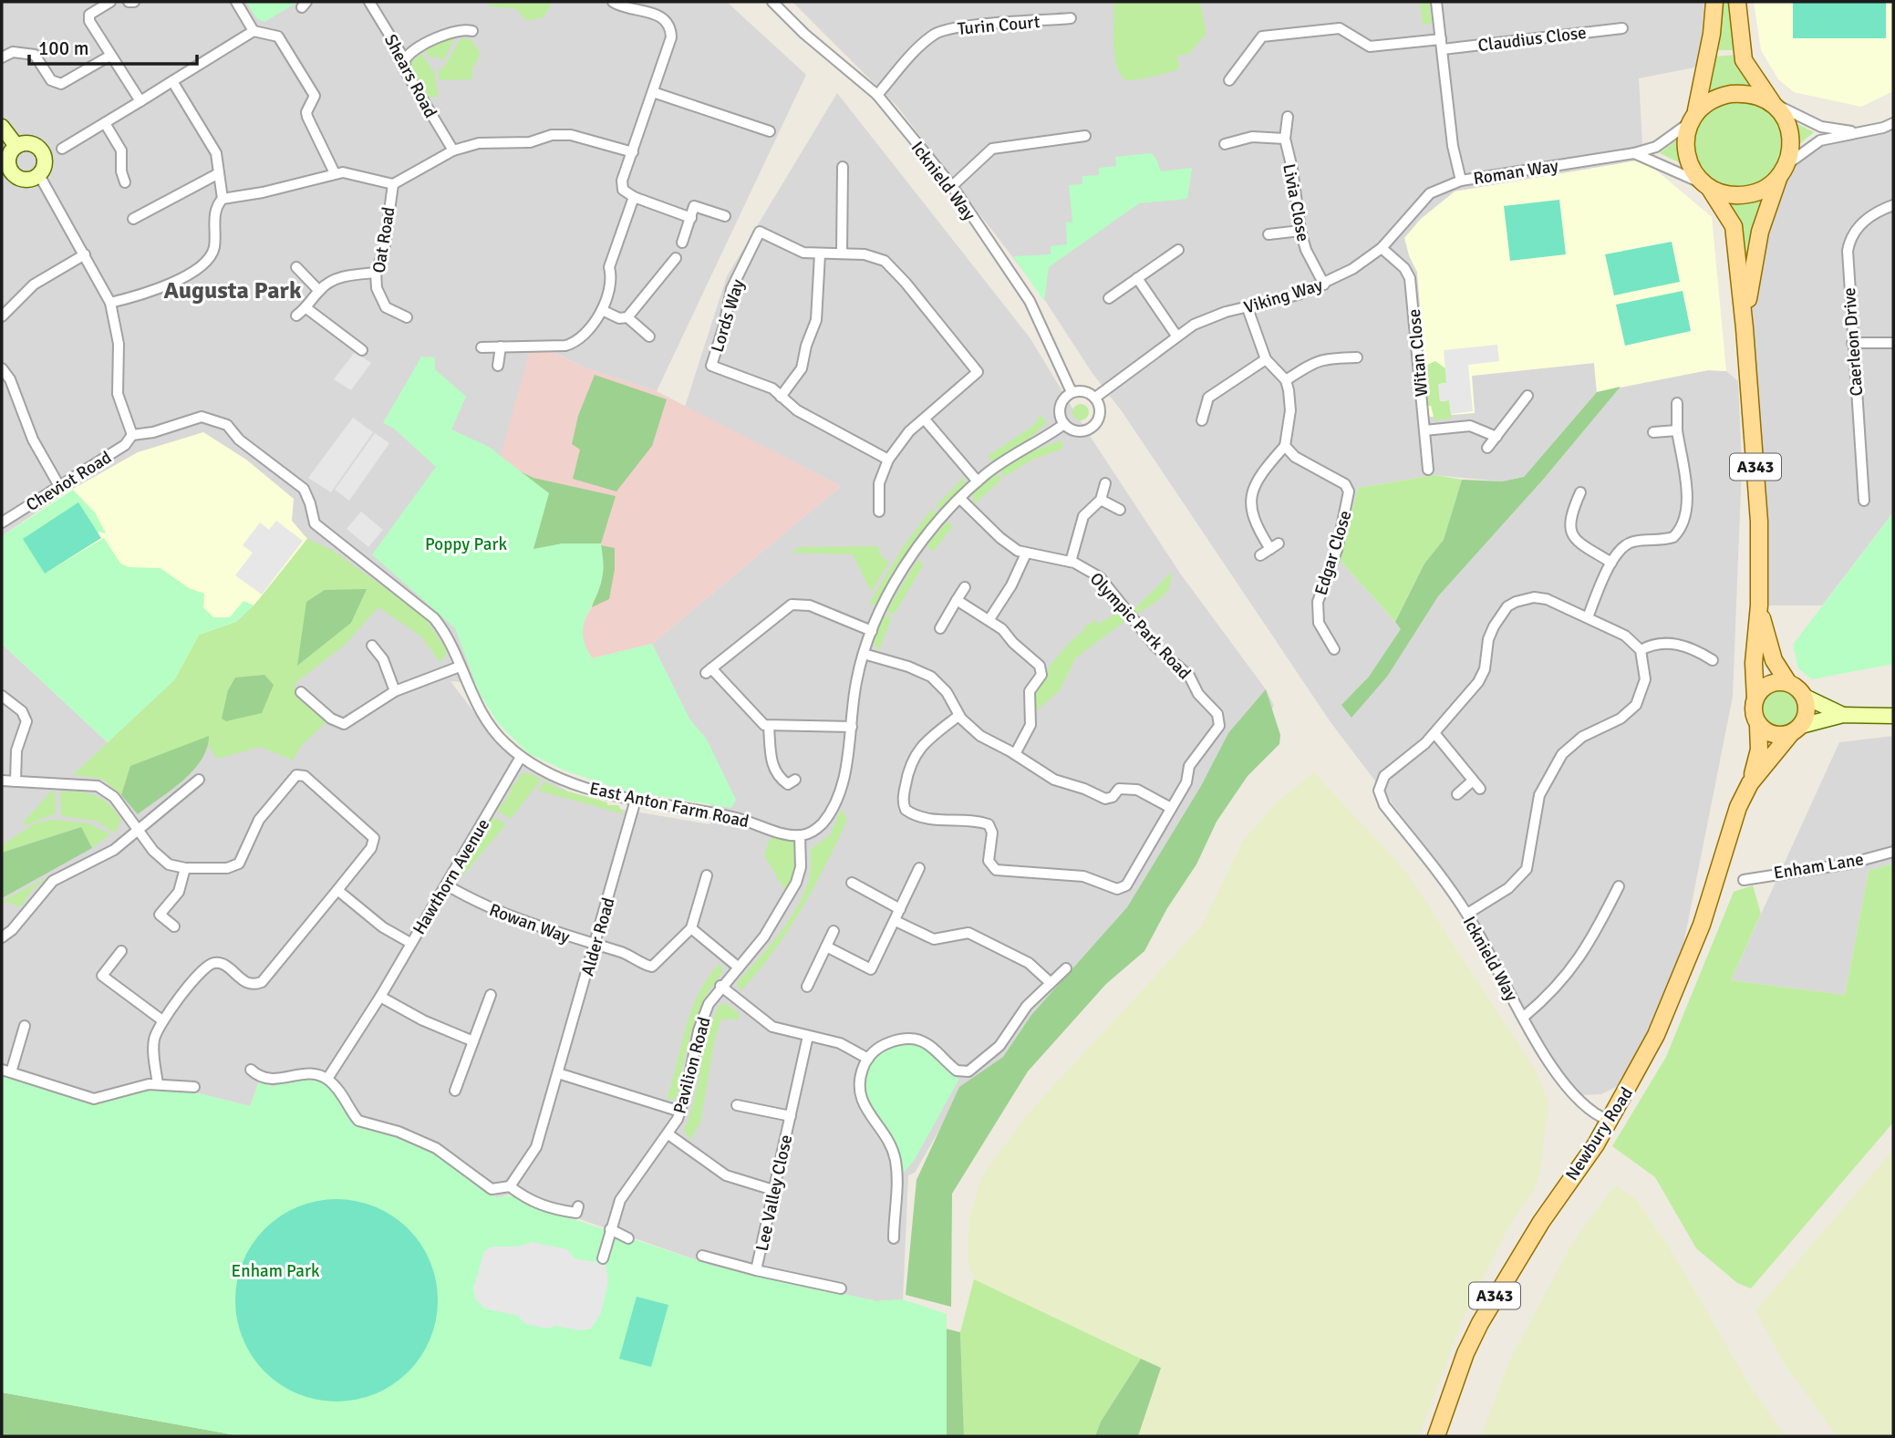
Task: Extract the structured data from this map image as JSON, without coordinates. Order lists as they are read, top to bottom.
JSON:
{
  "streets": {
    "main road": ["A343", "Newbury Road"],
    "street": [
      "Turin Court",
      "Claudius Close",
      "Shears Road",
      "Roman Way",
      "Icknield Way",
      "Livia Close",
      "Oat Road",
      "Viking Way",
      "Lords Way",
      "Caerleon Drive",
      "Witan Close",
      "Cheviot Road",
      "Edgar Close",
      "Olympic Park Road",
      "East Anton Farm Road",
      "Enham Lane",
      "Hawthorn Avenue",
      "Rowan Way",
      "Alder Road",
      "Pavilion Road",
      "Lee Valley Close"
    ]
  },
  "crossings": [
    ["Turin Court", "Icknield Way"],
    ["Claudius Close", "Roman Way"],
    ["Roman Way", "Viking Way"],
    ["Icknield Way", "Viking Way"],
    ["Icknield Way", "Newbury Road"],
    ["Livia Close", "Viking Way"],
    ["Viking Way", "Witan Close"],
    ["A343", "Newbury Road"],
    ["Cheviot Road", "East Anton Farm Road"],
    ["East Anton Farm Road", "Hawthorn Avenue"],
    ["East Anton Farm Road", "Alder Road"],
    ["East Anton Farm Road", "Pavilion Road"],
    ["Hawthorn Avenue", "Rowan Way"],
    ["Rowan Way", "Alder Road"]
  ],
  "districts": ["Augusta Park"],
  "parks": ["Poppy Park", "Enham Park"],
  "scale_bar": "100 m"
}
